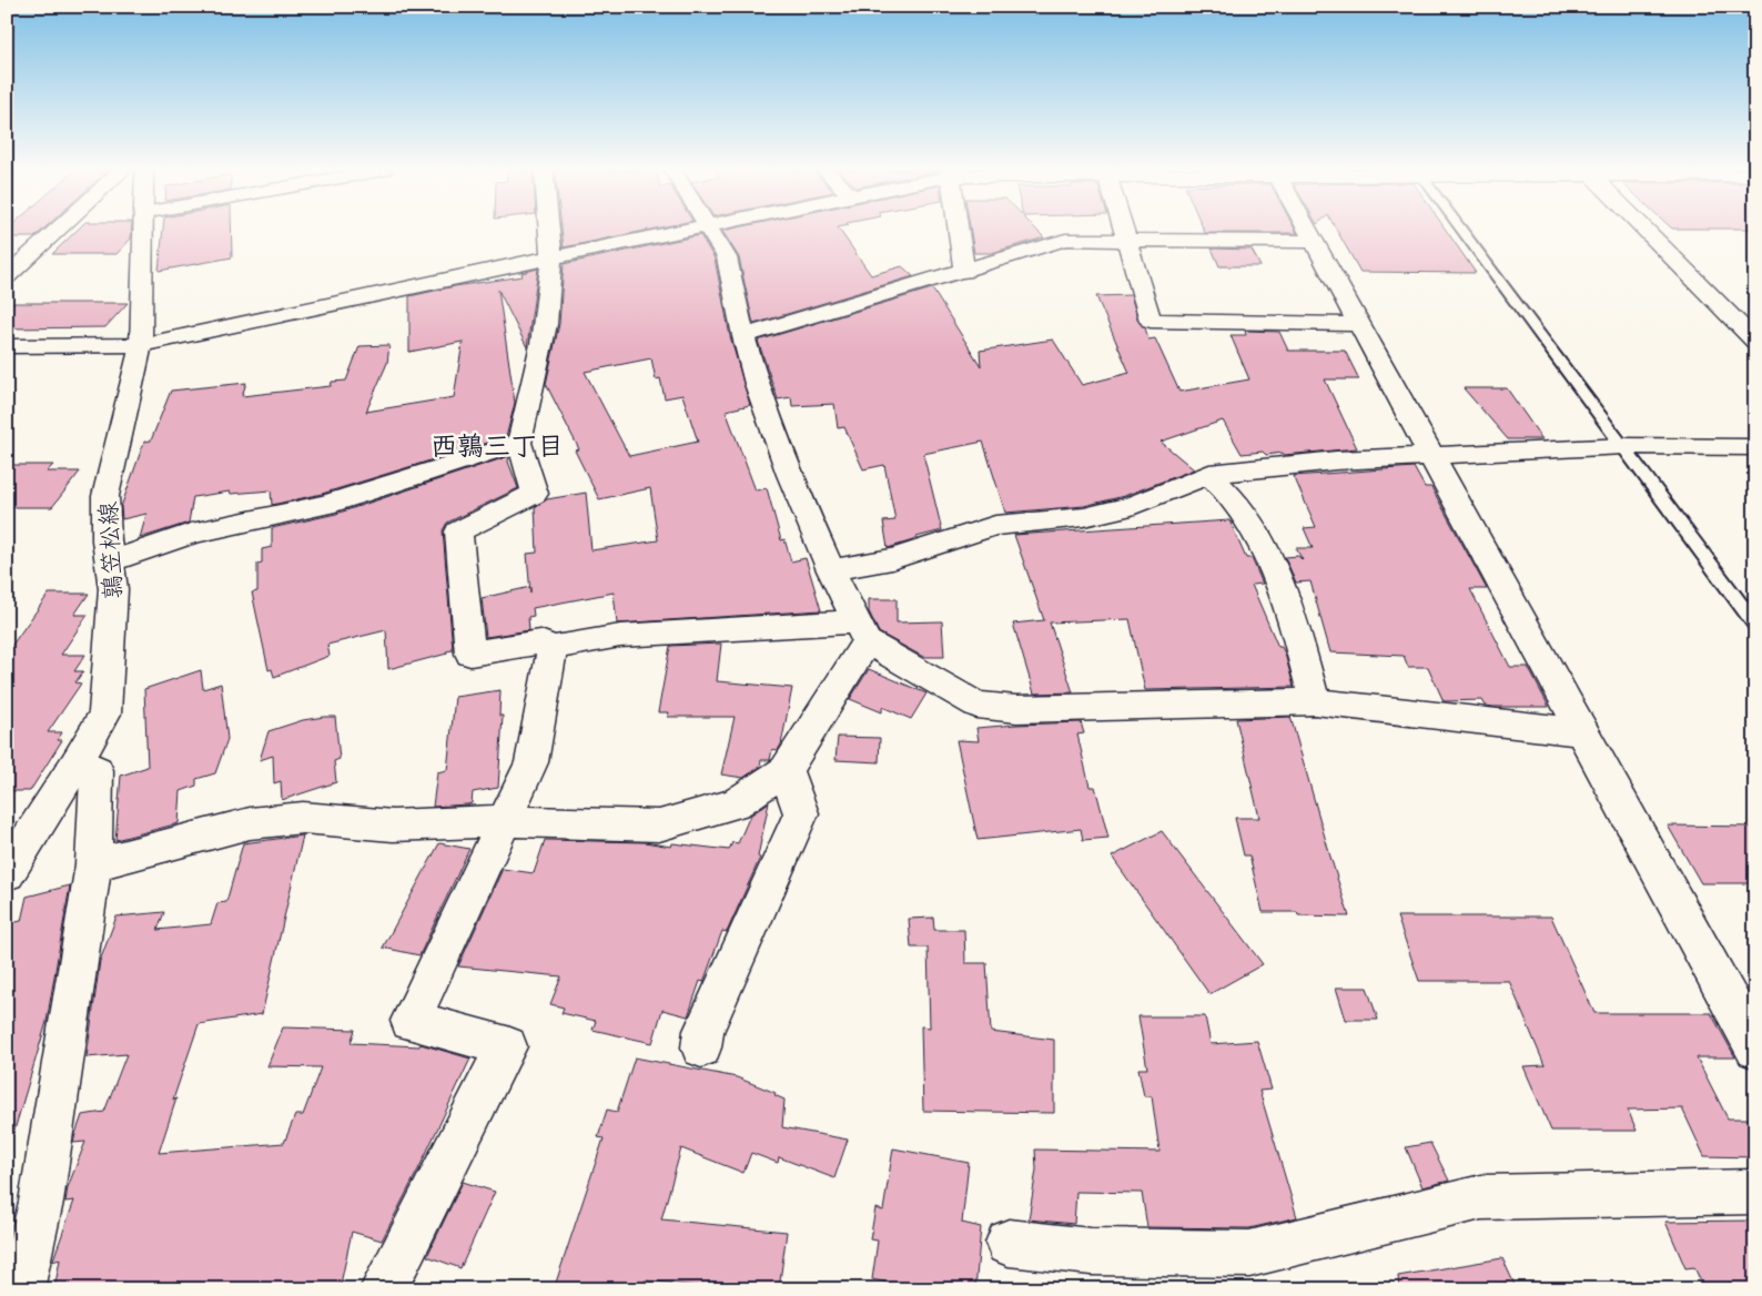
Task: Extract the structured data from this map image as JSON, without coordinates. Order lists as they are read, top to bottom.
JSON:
{
  "streets": {
    "street": ["鶉笠松線"]
  },
  "districts": ["西鶉三丁目"]
}
